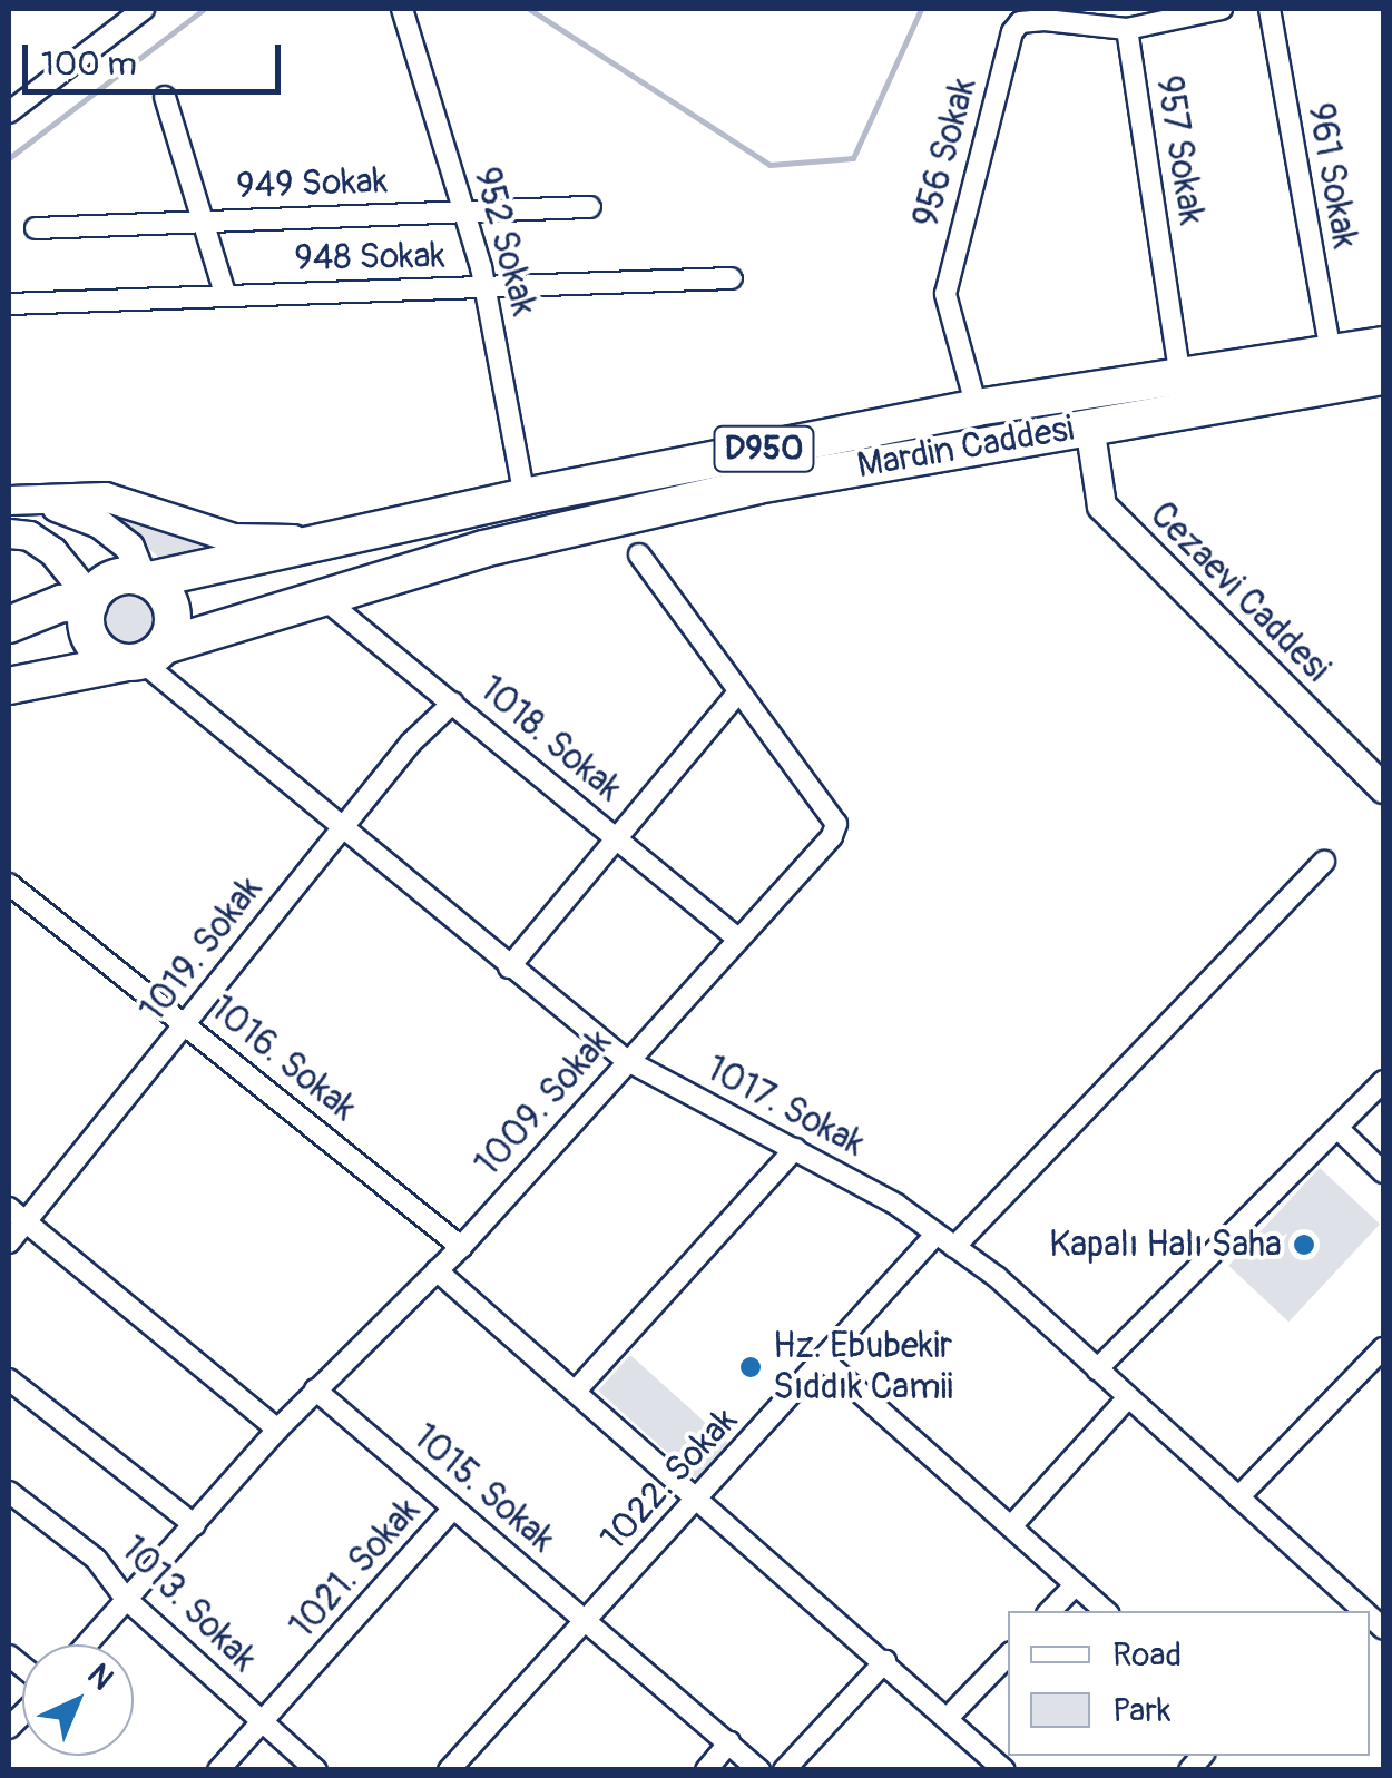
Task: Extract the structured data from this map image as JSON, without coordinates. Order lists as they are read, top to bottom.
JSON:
{
  "streets": {
    "highway": ["Mardin Caddesi", "D950"],
    "main road": ["Cezaevi Caddesi"],
    "street": [
      "957 Sokak",
      "956 Sokak",
      "961 Sokak",
      "949 Sokak",
      "952 Sokak",
      "948 Sokak",
      "1018. Sokak",
      "1019. Sokak",
      "1016. Sokak",
      "1009. Sokak",
      "1017. Sokak",
      "1022. Sokak",
      "1015. Sokak",
      "1021. Sokak",
      "1013. Sokak"
    ]
  },
  "crossings": [
    ["957 Sokak", "956 Sokak"],
    ["957 Sokak", "Mardin Caddesi"],
    ["956 Sokak", "Mardin Caddesi"],
    ["961 Sokak", "Mardin Caddesi"],
    ["949 Sokak", "952 Sokak"],
    ["952 Sokak", "948 Sokak"],
    ["952 Sokak", "Mardin Caddesi"],
    ["Mardin Caddesi", "Cezaevi Caddesi"],
    ["Mardin Caddesi", "1018. Sokak"],
    ["Mardin Caddesi", "1017. Sokak"],
    ["1018. Sokak", "1019. Sokak"],
    ["1018. Sokak", "1009. Sokak"],
    ["1019. Sokak", "1016. Sokak"],
    ["1019. Sokak", "1017. Sokak"],
    ["1016. Sokak", "1009. Sokak"],
    ["1009. Sokak", "1017. Sokak"],
    ["1009. Sokak", "1015. Sokak"],
    ["1009. Sokak", "1013. Sokak"],
    ["1017. Sokak", "1022. Sokak"],
    ["1022. Sokak", "1015. Sokak"],
    ["1015. Sokak", "1021. Sokak"],
    ["1021. Sokak", "1013. Sokak"]
  ],
  "places": ["Kapalı Halı Saha", "Hz. Ebubekir Sıddık Camii"],
  "legend": ["Road", "Park"],
  "scale_bar": "100 m",
  "north": "top right"
}
